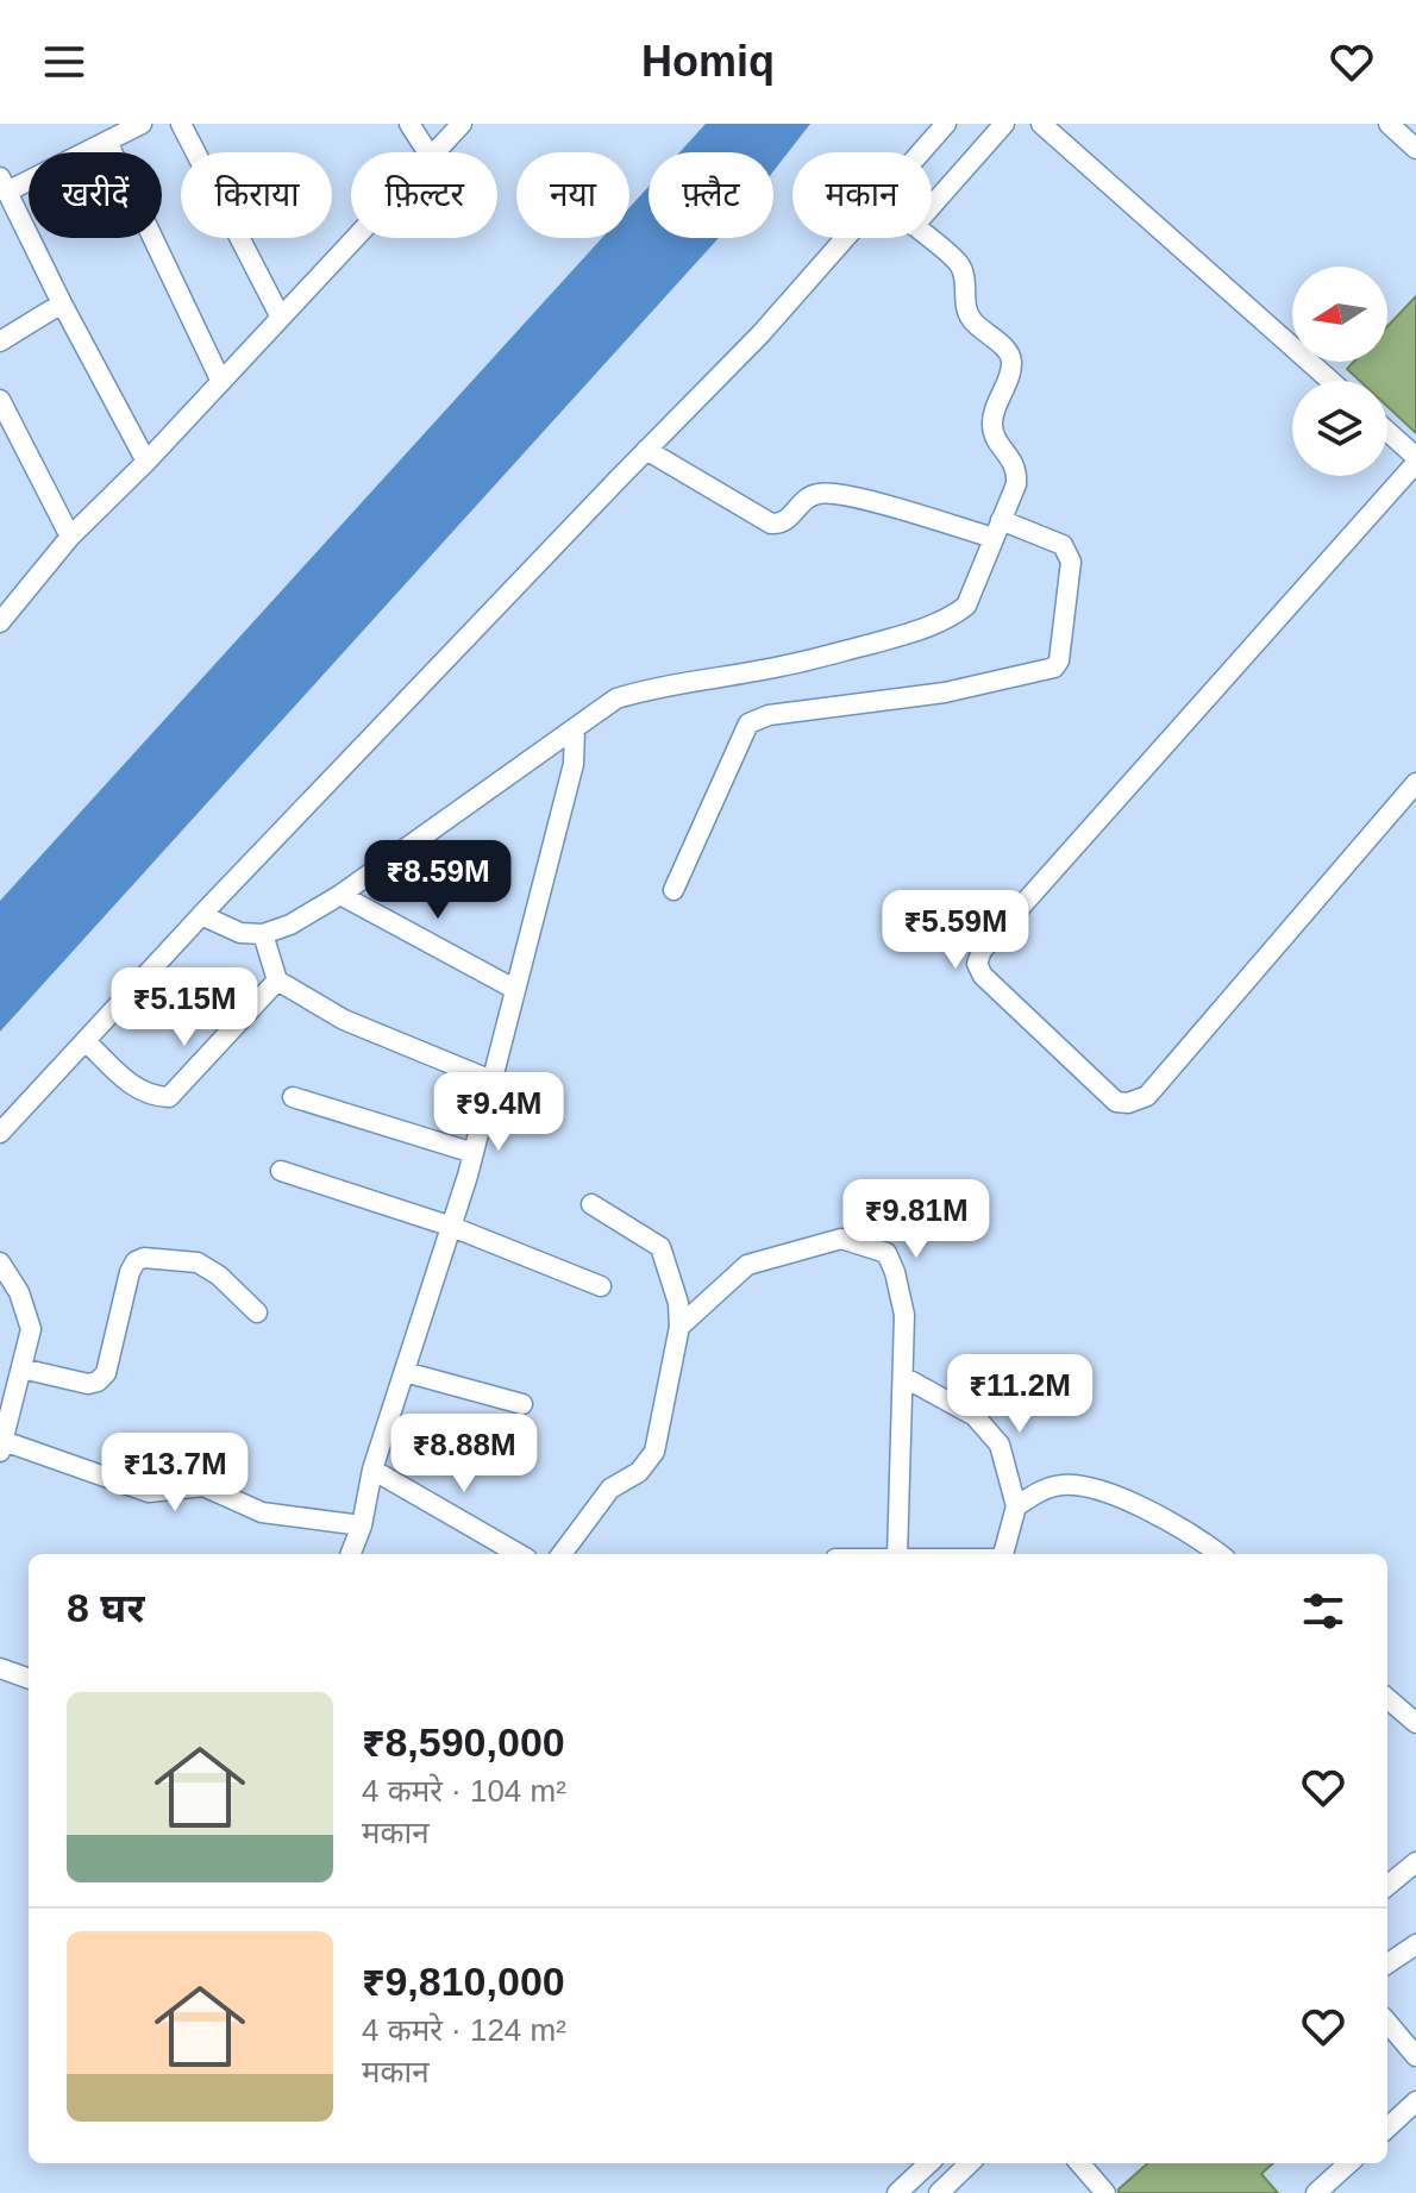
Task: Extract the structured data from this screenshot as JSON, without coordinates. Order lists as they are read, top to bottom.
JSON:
{
  "north": "left",
  "page": {
    "header": "Homiq",
    "chip": [
      "खरीदें",
      "किराया",
      "फ़िल्टर",
      "नया",
      "फ़्लैट",
      "मकान"
    ],
    "price": [
      "₹8.59M",
      "₹5.59M",
      "₹5.15M",
      "₹9.4M",
      "₹9.81M",
      "₹11.2M",
      "₹8.88M",
      "₹13.7M"
    ],
    "heading": "8 घर",
    "list": [
      {
        "name": "₹8,590,000",
        "note": "4 कमरे · 104 m² · मकान"
      },
      {
        "name": "₹9,810,000",
        "note": "4 कमरे · 124 m² · मकान"
      }
    ]
  }
}
